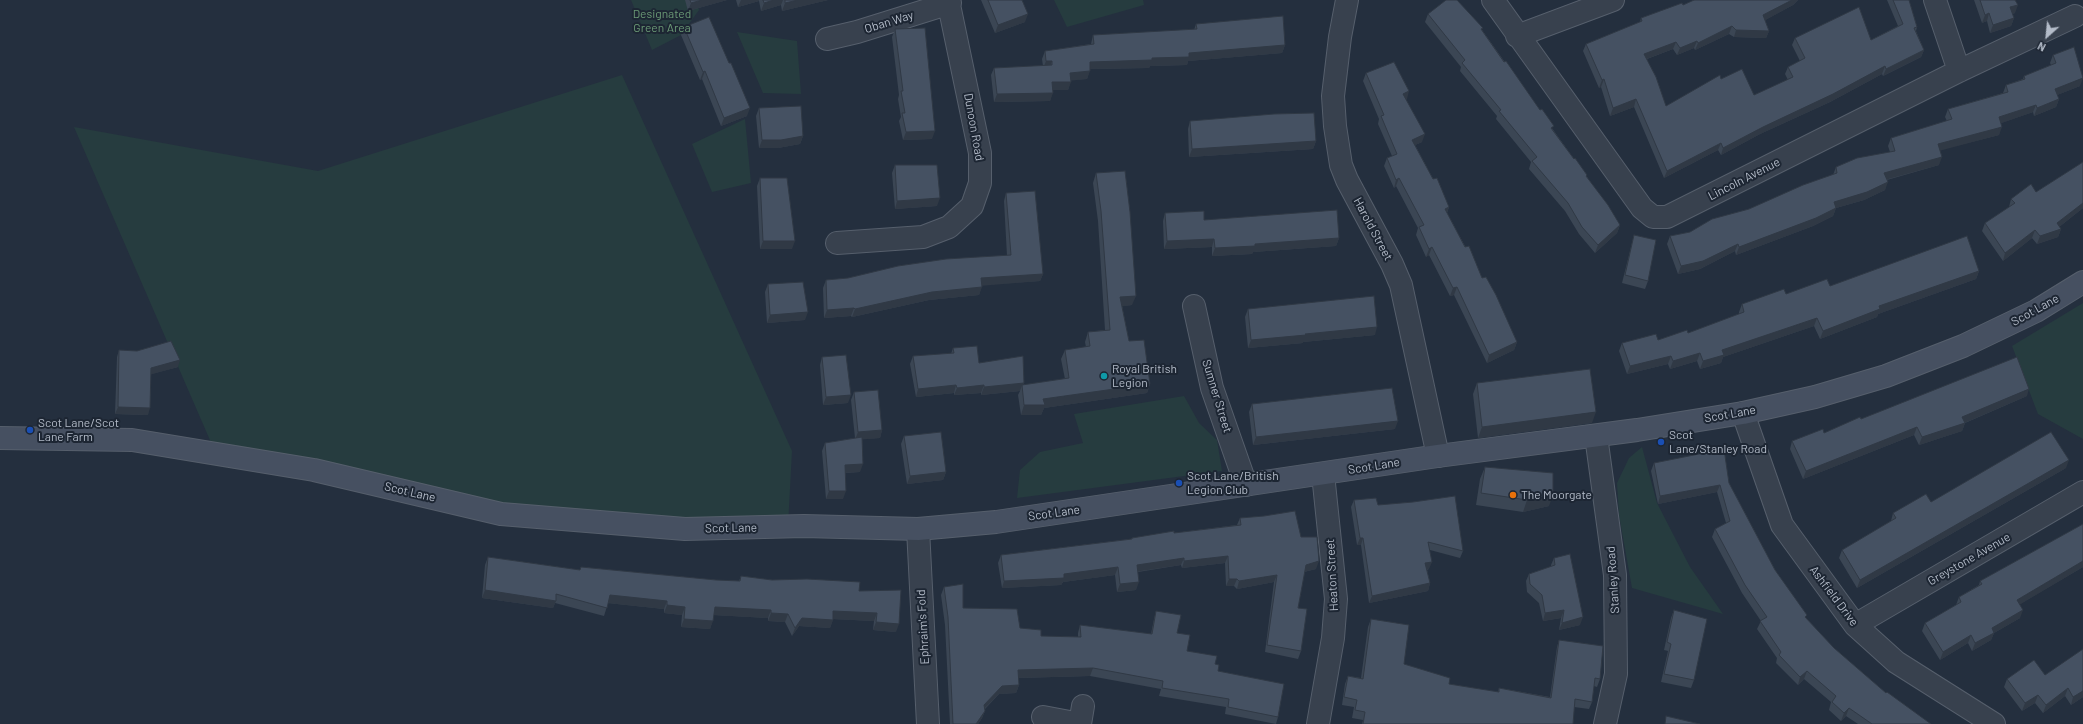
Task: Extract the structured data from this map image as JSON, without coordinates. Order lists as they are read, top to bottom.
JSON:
{
  "streets": {
    "main road": ["Scot Lane"],
    "street": [
      "Oban Way",
      "Dunoon Road",
      "Lincoln Avenue",
      "Harold Street",
      "Sumner Street",
      "Greystone Avenue",
      "Heaton Street",
      "Stanley Road",
      "Ashfield Drive",
      "Ephraim's Fold"
    ]
  },
  "crossings": [
    ["Oban Way", "Dunoon Road"],
    ["Harold Street", "Scot Lane"],
    ["Scot Lane", "Sumner Street"],
    ["Scot Lane", "Heaton Street"],
    ["Scot Lane", "Stanley Road"],
    ["Scot Lane", "Ashfield Drive"],
    ["Scot Lane", "Ephraim's Fold"],
    ["Greystone Avenue", "Ashfield Drive"]
  ],
  "parks": ["Designated Green Area"],
  "places": [
    "Royal British Legion",
    "Scot Lane/Scot Lane Farm",
    "Scot Lane/Stanley Road",
    "Scot Lane/British Legion Club",
    "The Moorgate"
  ],
  "north": "bottom left"
}
